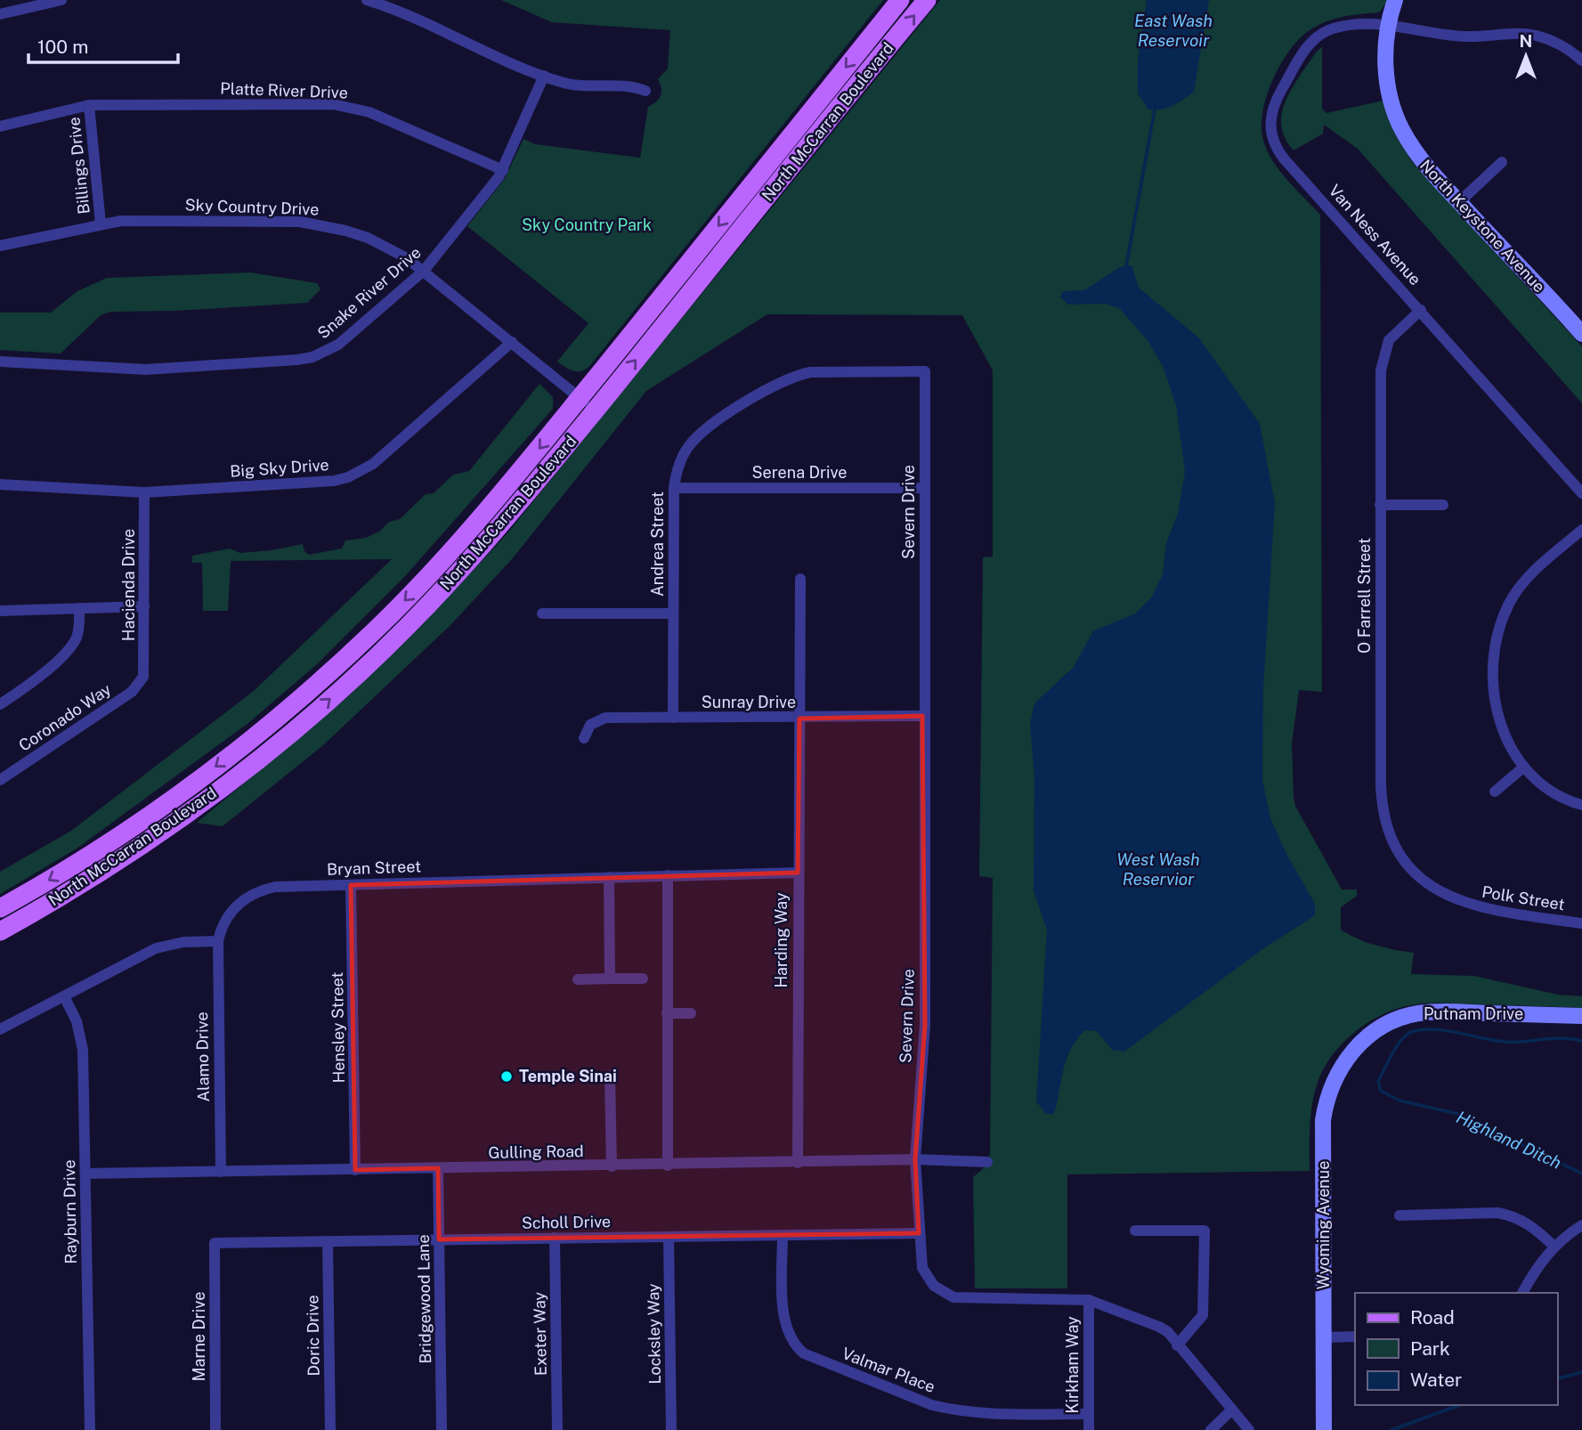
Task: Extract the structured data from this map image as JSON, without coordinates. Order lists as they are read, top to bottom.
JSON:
{
  "streets": {
    "main road": ["North McCarran Boulevard"],
    "street": [
      "Platte River Drive",
      "Billings Drive",
      "Sky Country Drive",
      "North Keystone Avenue",
      "Van Ness Avenue",
      "Snake River Drive",
      "Big Sky Drive",
      "Serena Drive",
      "Severn Drive",
      "Andrea Street",
      "Hacienda Drive",
      "O Farrell Street",
      "Sunray Drive",
      "Coronado Way",
      "Bryan Street",
      "Polk Street",
      "Harding Way",
      "Putnam Drive",
      "Hensley Street",
      "Alamo Drive",
      "Gulling Road",
      "Rayburn Drive",
      "Scholl Drive",
      "Wyoming Avenue",
      "Bridgewood Lane",
      "Exeter Way",
      "Locksley Way",
      "Doric Drive",
      "Marne Drive",
      "Kirkham Way",
      "Valmar Place"
    ]
  },
  "crossings": [
    ["Platte River Drive", "Billings Drive"],
    ["Platte River Drive", "Snake River Drive"],
    ["North McCarran Boulevard", "Sky Country Drive"],
    ["Billings Drive", "Sky Country Drive"],
    ["Sky Country Drive", "Snake River Drive"],
    ["Sky Country Drive", "Big Sky Drive"],
    ["North Keystone Avenue", "Van Ness Avenue"],
    ["Van Ness Avenue", "O Farrell Street"],
    ["Big Sky Drive", "Hacienda Drive"],
    ["Serena Drive", "Severn Drive"],
    ["Serena Drive", "Andrea Street"],
    ["Severn Drive", "Andrea Street"],
    ["Severn Drive", "Sunray Drive"],
    ["Severn Drive", "Gulling Road"],
    ["Severn Drive", "Scholl Drive"],
    ["Severn Drive", "Kirkham Way"],
    ["Andrea Street", "Sunray Drive"],
    ["Hacienda Drive", "Coronado Way"],
    ["O Farrell Street", "Polk Street"],
    ["Sunray Drive", "Harding Way"],
    ["Bryan Street", "Harding Way"],
    ["Bryan Street", "Hensley Street"],
    ["Bryan Street", "Alamo Drive"],
    ["Harding Way", "Gulling Road"],
    ["Putnam Drive", "Wyoming Avenue"],
    ["Hensley Street", "Gulling Road"],
    ["Alamo Drive", "Gulling Road"],
    ["Gulling Road", "Rayburn Drive"],
    ["Gulling Road", "Bridgewood Lane"],
    ["Scholl Drive", "Bridgewood Lane"],
    ["Scholl Drive", "Exeter Way"],
    ["Scholl Drive", "Locksley Way"],
    ["Scholl Drive", "Doric Drive"],
    ["Scholl Drive", "Marne Drive"],
    ["Scholl Drive", "Valmar Place"],
    ["Kirkham Way", "Valmar Place"]
  ],
  "water": ["East Wash Reservoir", "West Wash Reservior", "Highland Ditch"],
  "parks": ["Sky Country Park"],
  "places": ["Temple Sinai"],
  "legend": ["Road", "Park", "Water"],
  "scale_bar": "100 m",
  "north": "top"
}
